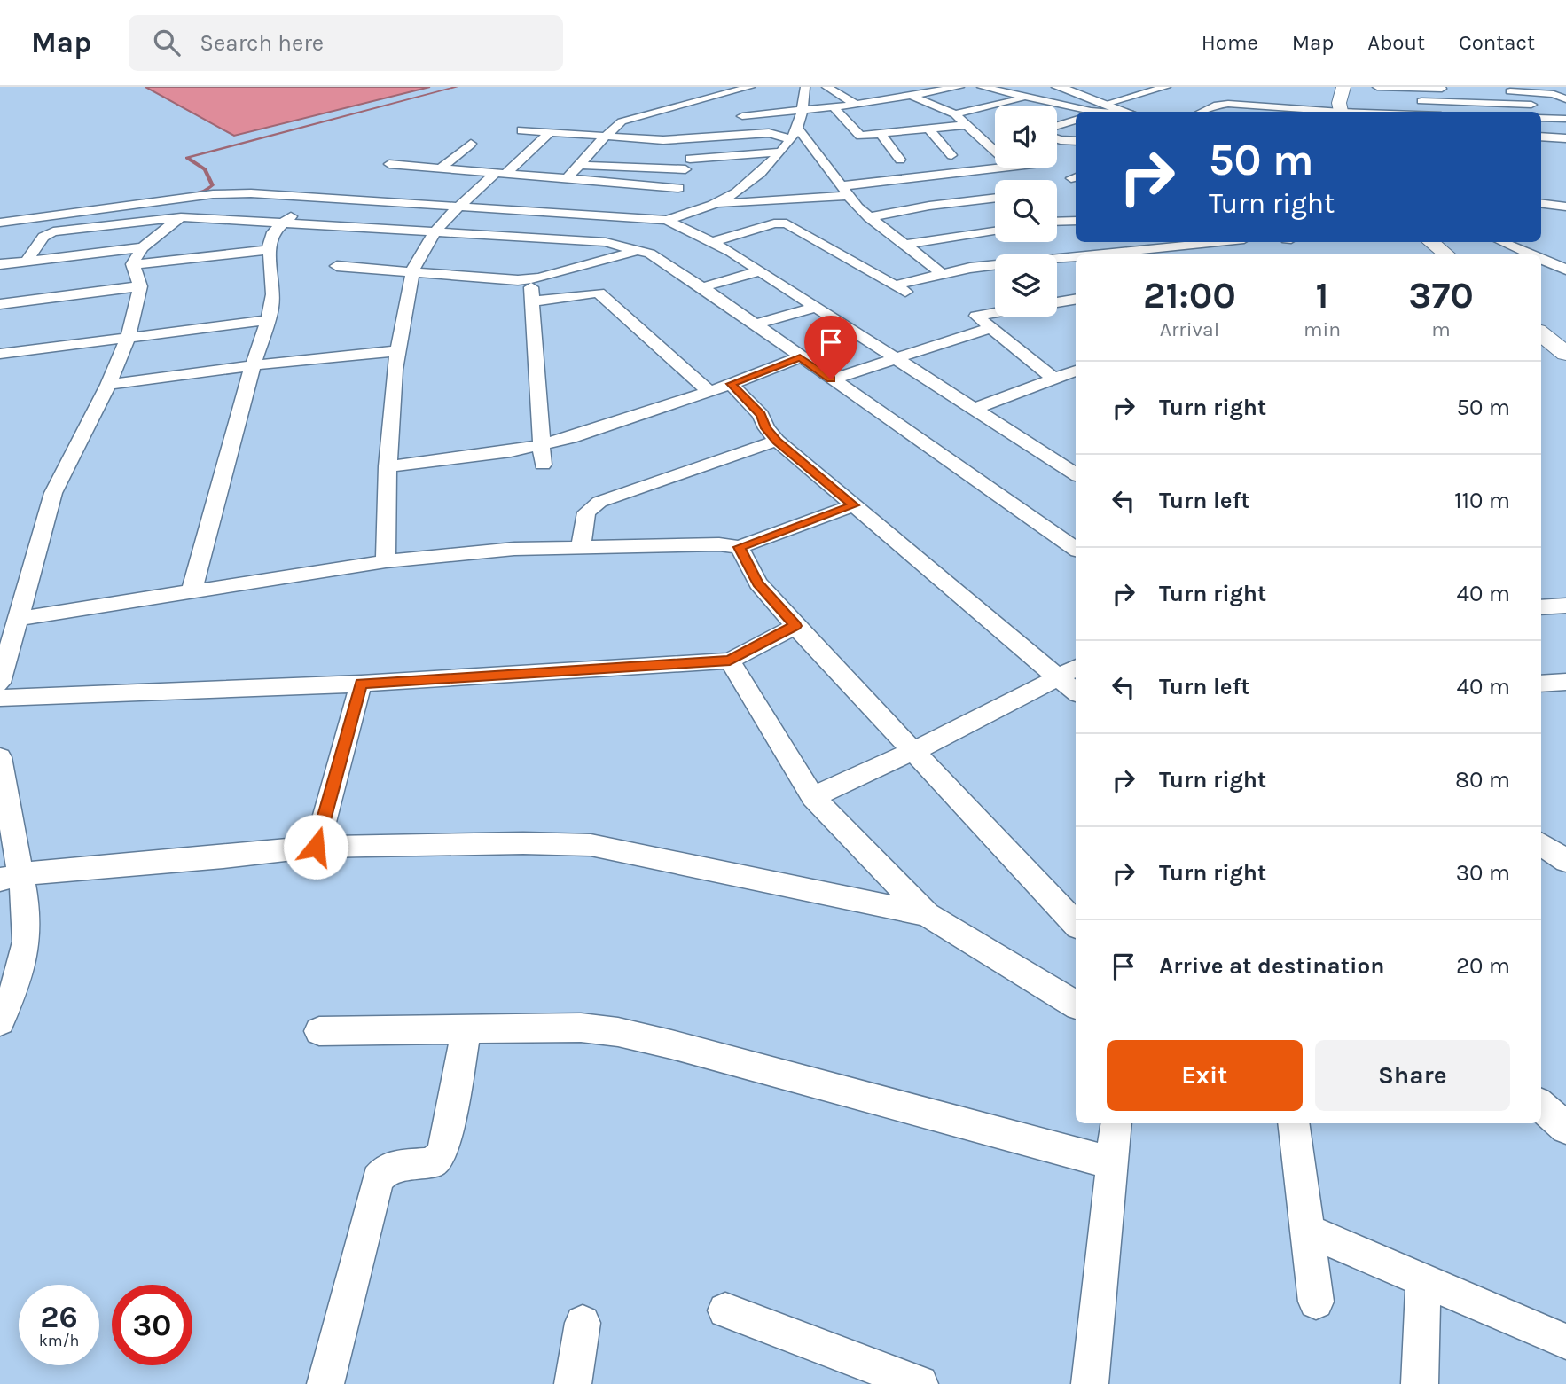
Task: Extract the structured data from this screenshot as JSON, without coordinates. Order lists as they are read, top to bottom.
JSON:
{
  "page": {
    "header": "Map",
    "search": "Search here",
    "nav": [
      "Home",
      "Map",
      "About",
      "Contact"
    ],
    "turn": ["50 m", "Turn right"],
    "eta": [
      "21:00",
      "Arrival",
      "1",
      "min",
      "370",
      "m"
    ],
    "list": [
      {
        "name": "Turn right",
        "value": "50 m"
      },
      {
        "name": "Turn left",
        "value": "110 m"
      },
      {
        "name": "Turn right",
        "value": "40 m"
      },
      {
        "name": "Turn left",
        "value": "40 m"
      },
      {
        "name": "Turn right",
        "value": "80 m"
      },
      {
        "name": "Turn right",
        "value": "30 m"
      },
      {
        "name": "Arrive at destination",
        "value": "20 m"
      }
    ],
    "buttons": ["Exit", "Share"],
    "speed": "26 km/h",
    "limit": "30"
  }
}
